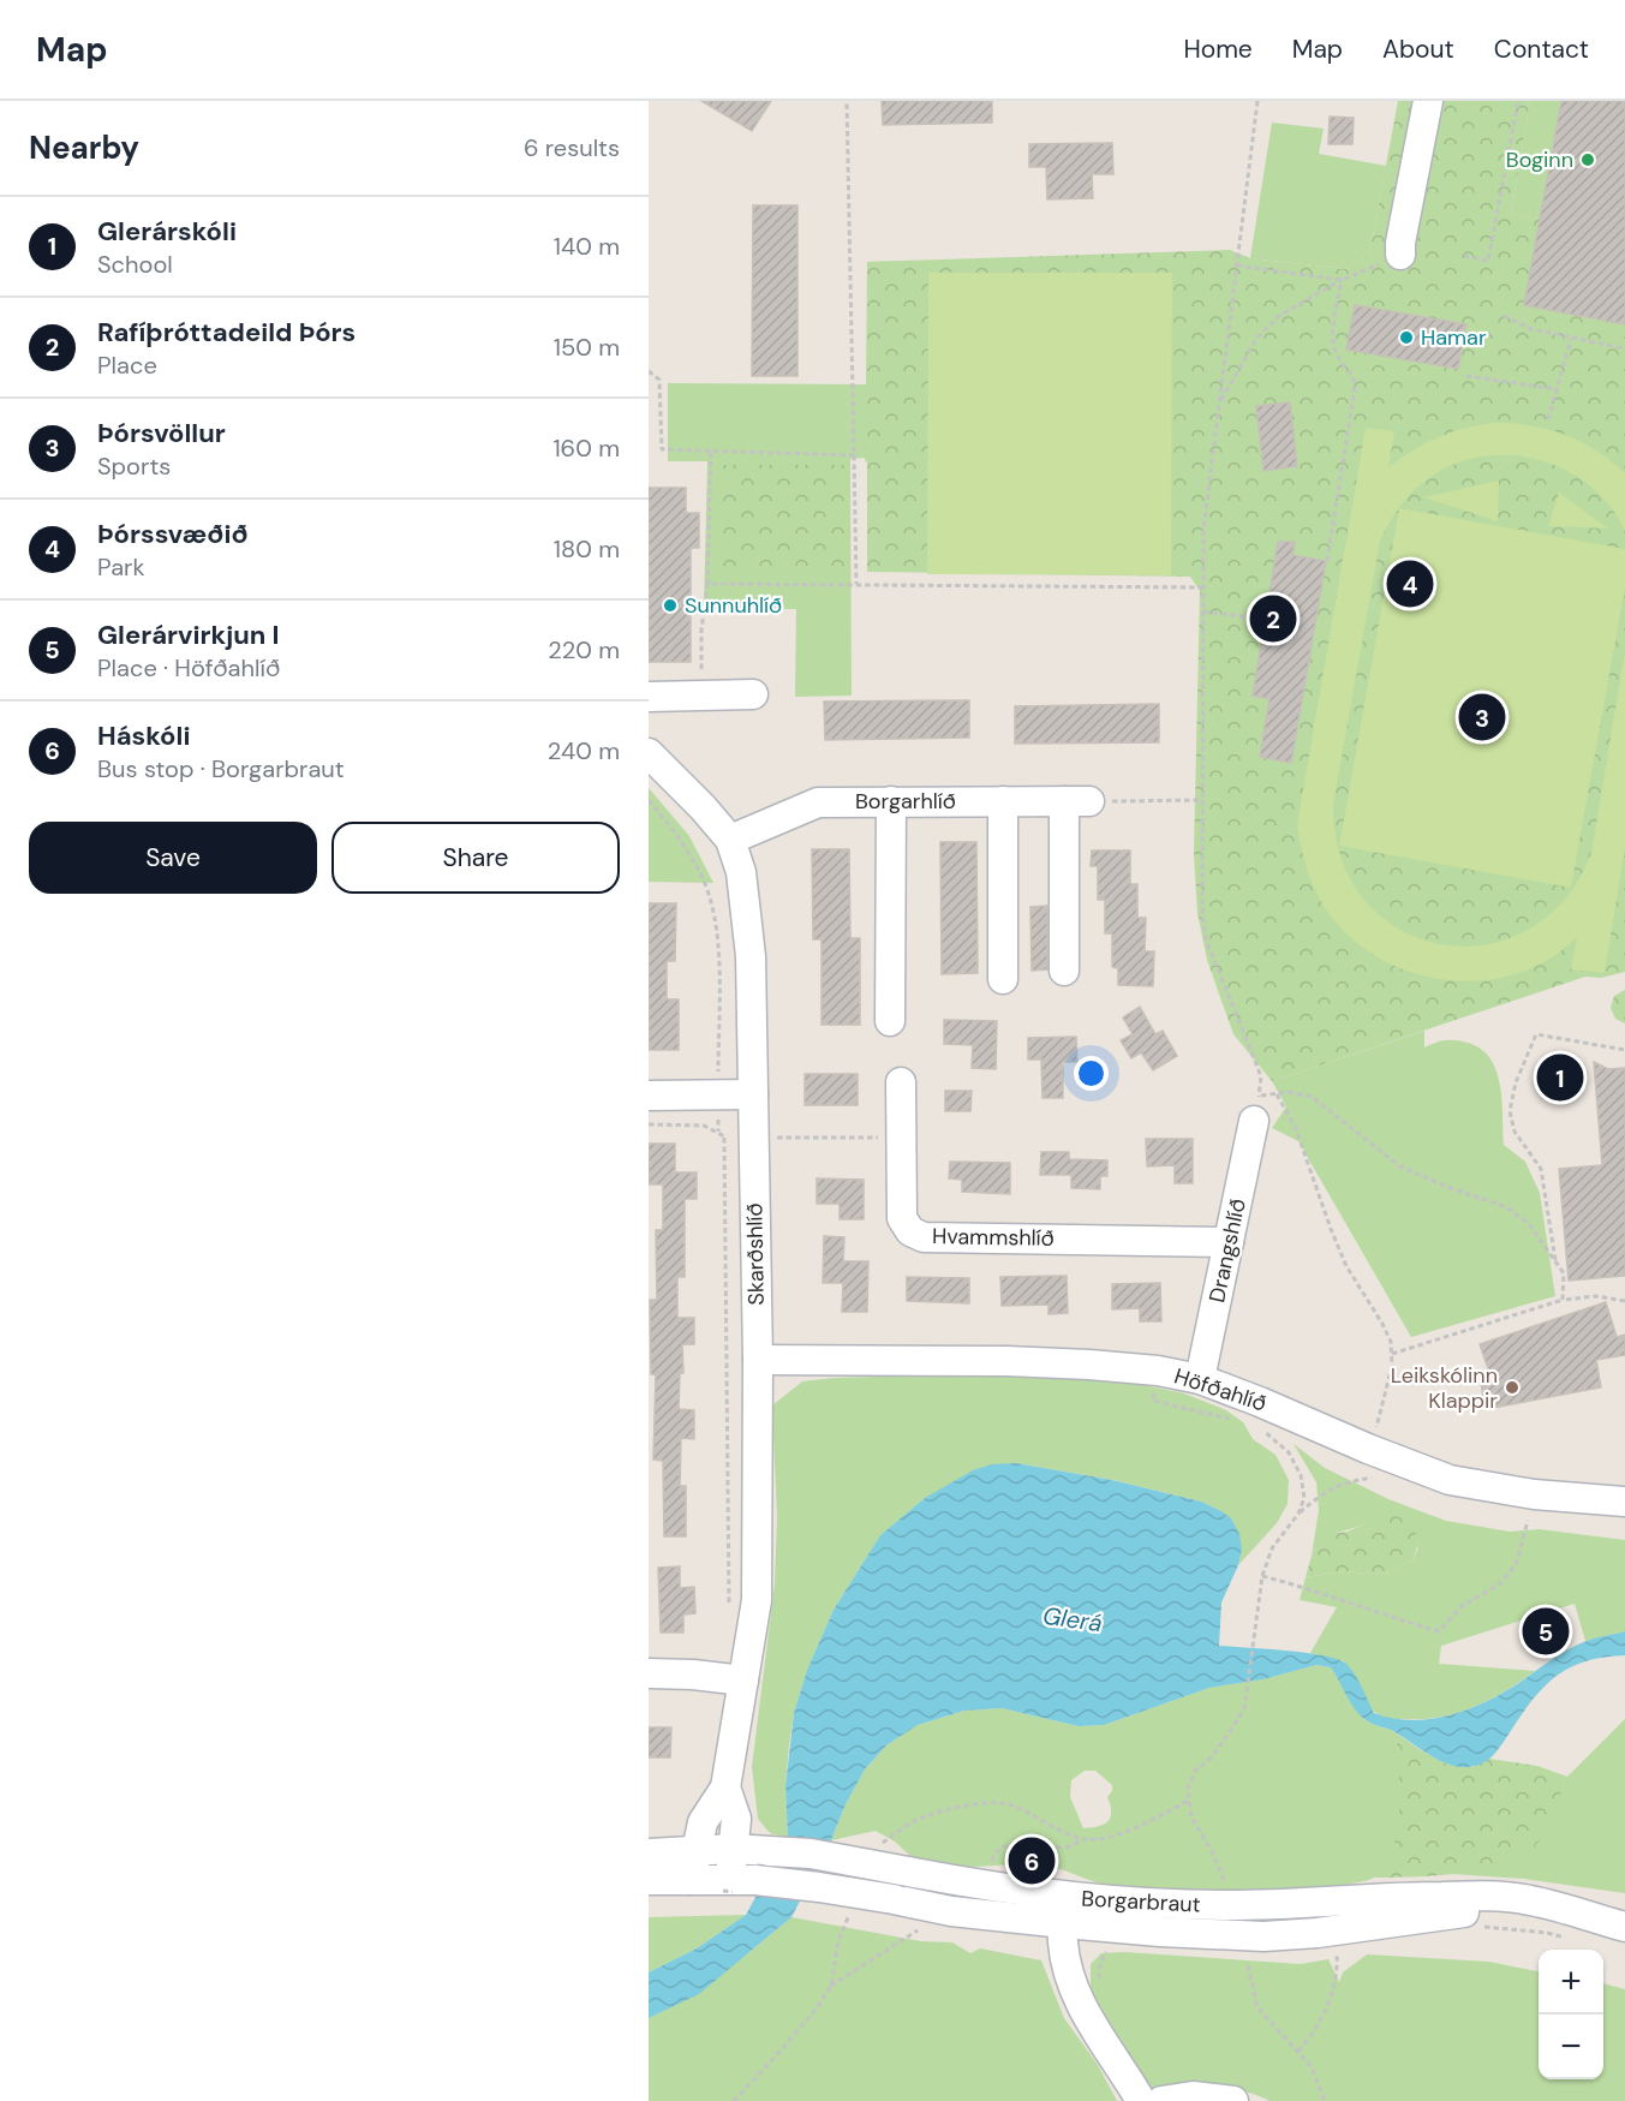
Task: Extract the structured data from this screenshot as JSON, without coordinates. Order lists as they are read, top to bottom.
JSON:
{
  "streets": {
    "street": [
      "Borgarhlíð",
      "Hvammshlíð",
      "Drangshlíð",
      "Skarðshlíð",
      "Höfðahlíð",
      "Borgarbraut"
    ]
  },
  "crossings": [
    ["Borgarhlíð", "Skarðshlíð"],
    ["Hvammshlíð", "Drangshlíð"],
    ["Drangshlíð", "Höfðahlíð"],
    ["Skarðshlíð", "Höfðahlíð"],
    ["Skarðshlíð", "Borgarbraut"]
  ],
  "water": ["Glerá"],
  "places": [
    "Boginn",
    "Hamar",
    "Sunnuhlíð",
    "Leikskólinn Klappir"
  ],
  "page": {
    "header": "Map",
    "nav": [
      "Home",
      "Map",
      "About",
      "Contact"
    ],
    "heading": ["Nearby", "6 results"],
    "list": [
      {
        "mark": "1",
        "name": "Glerárskóli",
        "note": "School",
        "value": "140 m"
      },
      {
        "mark": "2",
        "name": "Rafíþróttadeild Þórs",
        "note": "Place",
        "value": "150 m"
      },
      {
        "mark": "3",
        "name": "Þórsvöllur",
        "note": "Sports",
        "value": "160 m"
      },
      {
        "mark": "4",
        "name": "Þórssvæðið",
        "note": "Park",
        "value": "180 m"
      },
      {
        "mark": "5",
        "name": "Glerárvirkjun I",
        "note": "Place · Höfðahlíð",
        "value": "220 m"
      },
      {
        "mark": "6",
        "name": "Háskóli",
        "note": "Bus stop · Borgarbraut",
        "value": "240 m"
      }
    ],
    "pins": [
      "4",
      "2",
      "3",
      "1",
      "5",
      "6"
    ],
    "buttons": ["Save", "Share"],
    "map_buttons": ["+", "−"]
  }
}
